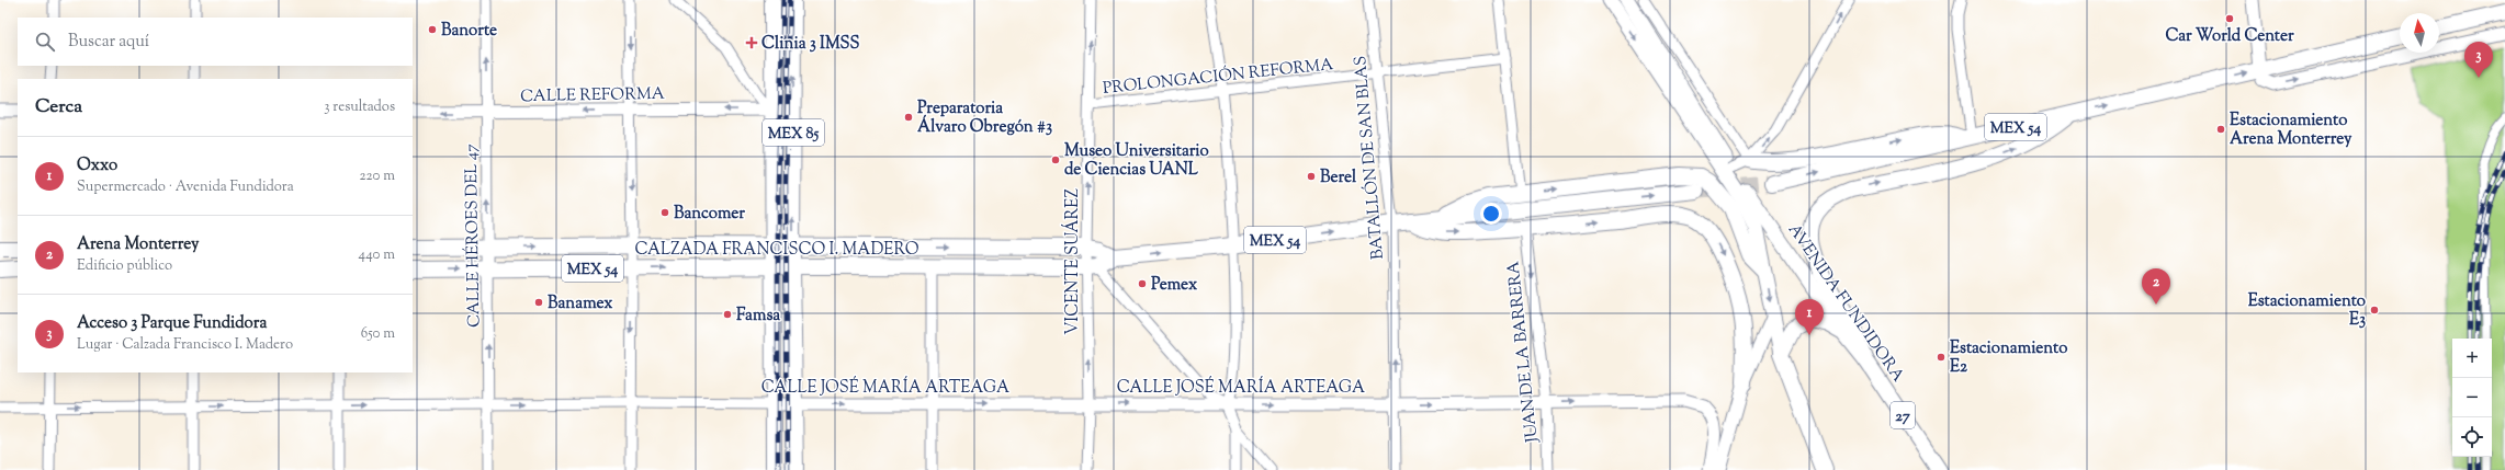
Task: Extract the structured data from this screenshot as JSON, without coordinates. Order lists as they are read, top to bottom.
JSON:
{
  "streets": {
    "main road": [
      "MEX 54",
      "MEX 85",
      "CALZADA FRANCISCO I. MADERO",
      "AVENIDA FUNDIDORA",
      "27"
    ],
    "street": [
      "PROLONGACIÓN REFORMA",
      "CALLE REFORMA",
      "BATALLÓN DE SAN BLAS",
      "CALLE HÉROES DEL 47",
      "VICENTE SUÁREZ",
      "JUAN DE LA BARRERA",
      "CALLE JOSÉ MARÍA ARTEAGA"
    ]
  },
  "crossings": [
    ["PROLONGACIÓN REFORMA", "BATALLÓN DE SAN BLAS"],
    ["PROLONGACIÓN REFORMA", "VICENTE SUÁREZ"],
    ["CALLE REFORMA", "MEX 85"],
    ["CALLE REFORMA", "CALLE HÉROES DEL 47"],
    ["MEX 85", "CALZADA FRANCISCO I. MADERO"],
    ["MEX 85", "CALLE JOSÉ MARÍA ARTEAGA"],
    ["BATALLÓN DE SAN BLAS", "CALZADA FRANCISCO I. MADERO"],
    ["BATALLÓN DE SAN BLAS", "CALLE JOSÉ MARÍA ARTEAGA"],
    ["CALLE HÉROES DEL 47", "CALZADA FRANCISCO I. MADERO"],
    ["CALLE HÉROES DEL 47", "CALLE JOSÉ MARÍA ARTEAGA"],
    ["CALZADA FRANCISCO I. MADERO", "VICENTE SUÁREZ"],
    ["VICENTE SUÁREZ", "CALLE JOSÉ MARÍA ARTEAGA"],
    ["AVENIDA FUNDIDORA", "27"],
    ["JUAN DE LA BARRERA", "CALLE JOSÉ MARÍA ARTEAGA"]
  ],
  "one_way": [
    "CALLE REFORMA",
    "BATALLÓN DE SAN BLAS",
    "CALLE HÉROES DEL 47",
    "VICENTE SUÁREZ",
    "JUAN DE LA BARRERA",
    "CALLE JOSÉ MARÍA ARTEAGA"
  ],
  "places": {
    "other": [
      "Car World Center",
      "Banorte",
      "Preparatoria Álvaro Obregón #3",
      "Estacionamiento Arena Monterrey",
      "Museo Universitario de Ciencias UANL",
      "Berel",
      "Bancomer",
      "Pemex",
      "Banamex",
      "Estacionamiento E3",
      "Famsa",
      "Estacionamiento E2"
    ],
    "health": ["Clinia 3 IMSS"]
  },
  "north": "top",
  "page": {
    "search": "Buscar aquí",
    "pins": ["3", "2", "1"],
    "heading": ["Cerca", "3 resultados"],
    "list": [
      {
        "mark": "1",
        "name": "Oxxo",
        "note": "Supermercado · Avenida Fundidora",
        "value": "220 m"
      },
      {
        "mark": "2",
        "name": "Arena Monterrey",
        "note": "Edificio público",
        "value": "440 m"
      },
      {
        "mark": "3",
        "name": "Acceso 3 Parque Fundidora",
        "note": "Lugar · Calzada Francisco I. Madero",
        "value": "650 m"
      }
    ],
    "map_buttons": ["+", "−"]
  }
}
